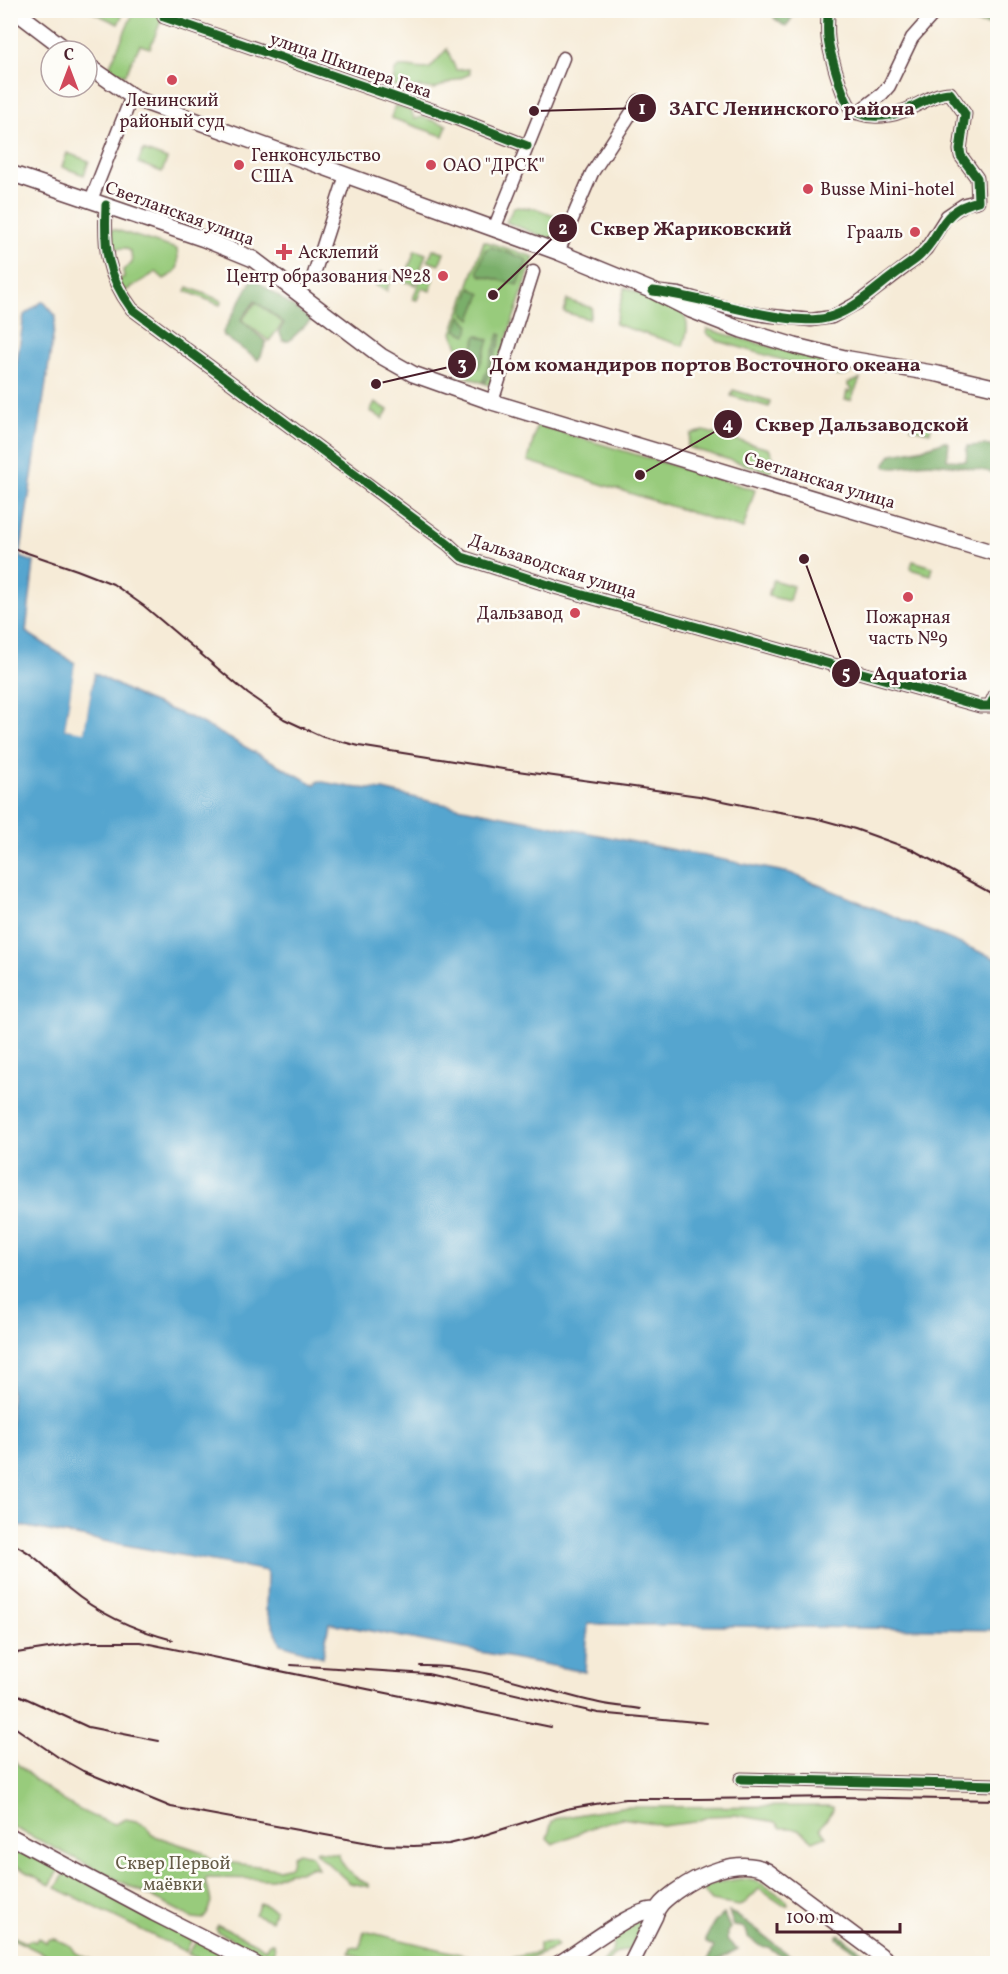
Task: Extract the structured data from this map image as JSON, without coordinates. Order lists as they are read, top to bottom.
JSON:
{
  "streets": {
    "main road": ["Светланская улица"],
    "street": ["улица Шкипера Гека", "Дальзаводская улица"]
  },
  "crossings": [
    ["Светланская улица", "Дальзаводская улица"]
  ],
  "parks": ["Сквер Первой маёвки"],
  "places": {
    "other": [
      "Ленинский районый суд",
      "ЗАГС Ленинского района",
      "Генконсульство США",
      "ОАО \"ДРСК\"",
      "Busse Mini-hotel",
      "Грааль",
      "Центр образования №28",
      "Сквер Жариковский",
      "Дом командиров портов Восточного океана",
      "Сквер Дальзаводской",
      "Aquatoria",
      "Пожарная часть №9",
      "Дальзавод"
    ],
    "health": ["Асклепий"]
  },
  "scale_bar": "100 m",
  "north": "top"
}
